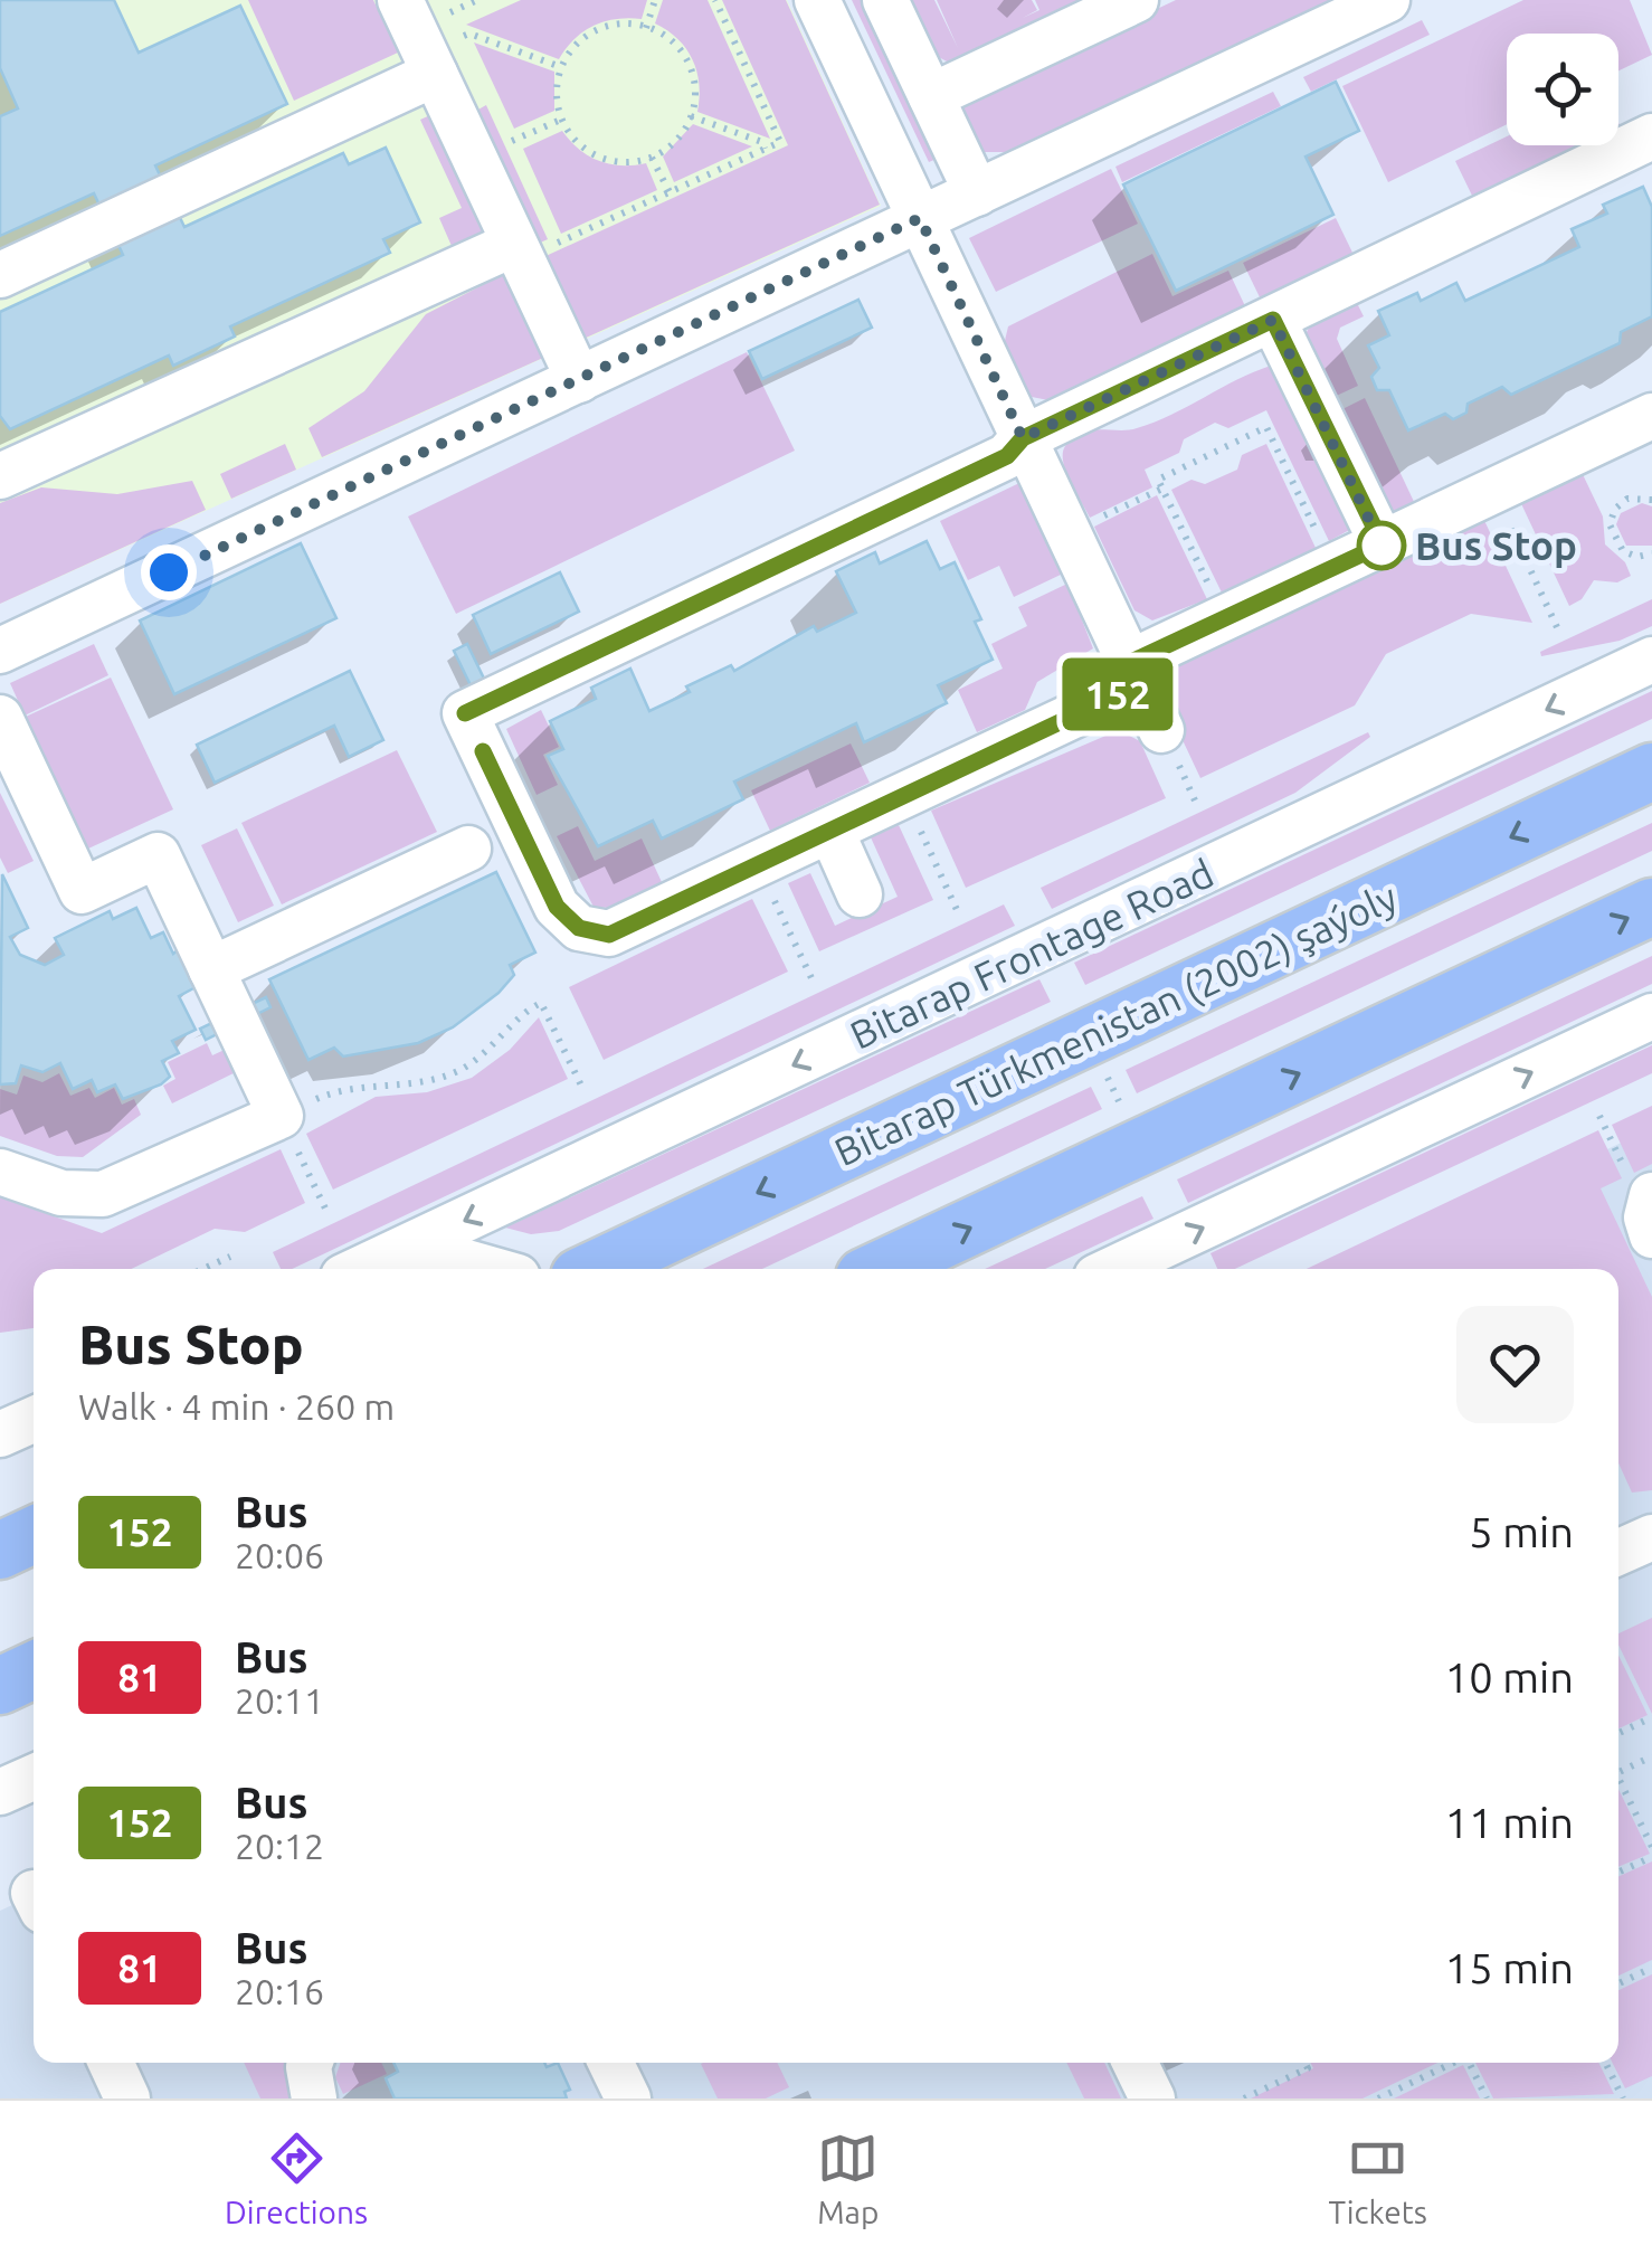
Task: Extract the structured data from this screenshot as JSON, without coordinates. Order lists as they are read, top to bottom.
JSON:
{
  "streets": {
    "main road": ["Bitarap Türkmenistan (2002) şaýoly"],
    "street": ["Bitarap Frontage Road"]
  },
  "places": ["Bus Stop"],
  "lines": ["bus line 152"],
  "page": {
    "on_map": "152",
    "heading": ["Bus Stop", "Walk · 4 min · 260 m"],
    "list": [
      {
        "mark": "152",
        "name": "Bus",
        "note": "20:06",
        "value": "5 min"
      },
      {
        "mark": "81",
        "name": "Bus",
        "note": "20:11",
        "value": "10 min"
      },
      {
        "mark": "152",
        "name": "Bus",
        "note": "20:12",
        "value": "11 min"
      },
      {
        "mark": "81",
        "name": "Bus",
        "note": "20:16",
        "value": "15 min"
      }
    ],
    "tabs": ["Directions", "Map", "Tickets"]
  }
}
